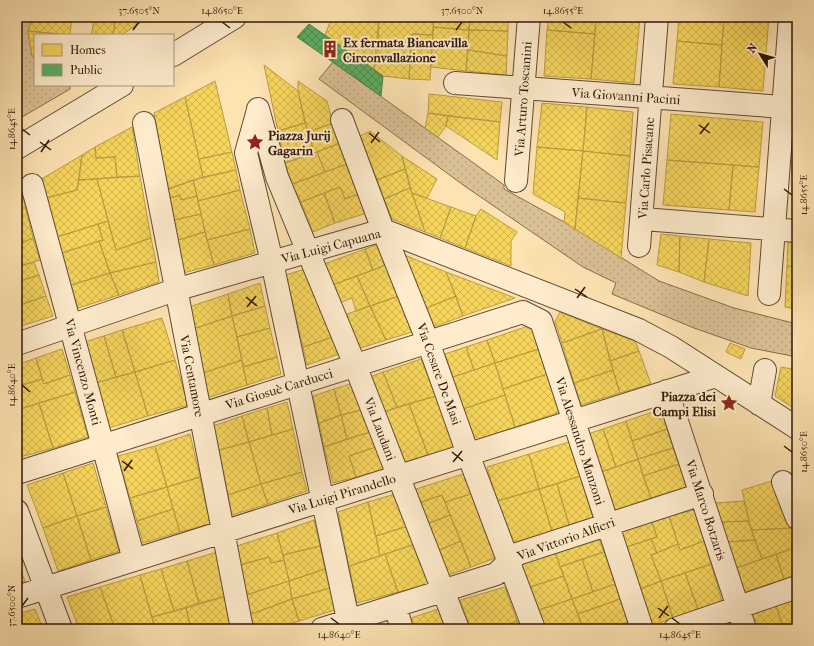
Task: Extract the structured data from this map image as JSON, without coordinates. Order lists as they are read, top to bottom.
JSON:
{
  "streets": {
    "street": [
      "Via Giovanni Pacini",
      "Via Arturo Toscanini",
      "Via Carlo Pisacane",
      "Via Luigi Capuana",
      "Via Vincenzo Monti",
      "Via Cesare De Masi",
      "Via Centamore",
      "Via Giosuè Carducci",
      "Via Laudani",
      "Via Alessandro Manzoni",
      "Via Luigi Pirandello",
      "Via Marco Botzaris",
      "Via Vittorio Alfieri"
    ]
  },
  "crossings": [
    ["Via Giovanni Pacini", "Via Arturo Toscanini"],
    ["Via Giovanni Pacini", "Via Carlo Pisacane"],
    ["Via Luigi Capuana", "Via Vincenzo Monti"],
    ["Via Luigi Capuana", "Via Cesare De Masi"],
    ["Via Luigi Capuana", "Via Centamore"],
    ["Via Luigi Capuana", "Via Laudani"],
    ["Via Luigi Capuana", "Via Luigi Pirandello"],
    ["Via Vincenzo Monti", "Via Giosuè Carducci"],
    ["Via Vincenzo Monti", "Via Luigi Pirandello"],
    ["Via Cesare De Masi", "Via Giosuè Carducci"],
    ["Via Cesare De Masi", "Via Luigi Pirandello"],
    ["Via Cesare De Masi", "Via Vittorio Alfieri"],
    ["Via Centamore", "Via Giosuè Carducci"],
    ["Via Centamore", "Via Luigi Pirandello"],
    ["Via Giosuè Carducci", "Via Laudani"],
    ["Via Giosuè Carducci", "Via Alessandro Manzoni"],
    ["Via Laudani", "Via Luigi Pirandello"],
    ["Via Laudani", "Via Vittorio Alfieri"],
    ["Via Alessandro Manzoni", "Via Luigi Pirandello"],
    ["Via Alessandro Manzoni", "Via Vittorio Alfieri"],
    ["Via Luigi Pirandello", "Via Marco Botzaris"],
    ["Via Marco Botzaris", "Via Vittorio Alfieri"]
  ],
  "places": {
    "building": ["Ex fermata Biancavilla Circonvallazione"],
    "place": ["Piazza Jurij Gagarin", "Piazza dei Campi Elisi"]
  },
  "legend": ["Homes", "Public"],
  "north": "top left",
  "coordinates": [
    "37.6505°N",
    "14.8650°E",
    "37.6500°N",
    "14.8655°E",
    "14.8645°E",
    "14.8640°E"
  ]
}
